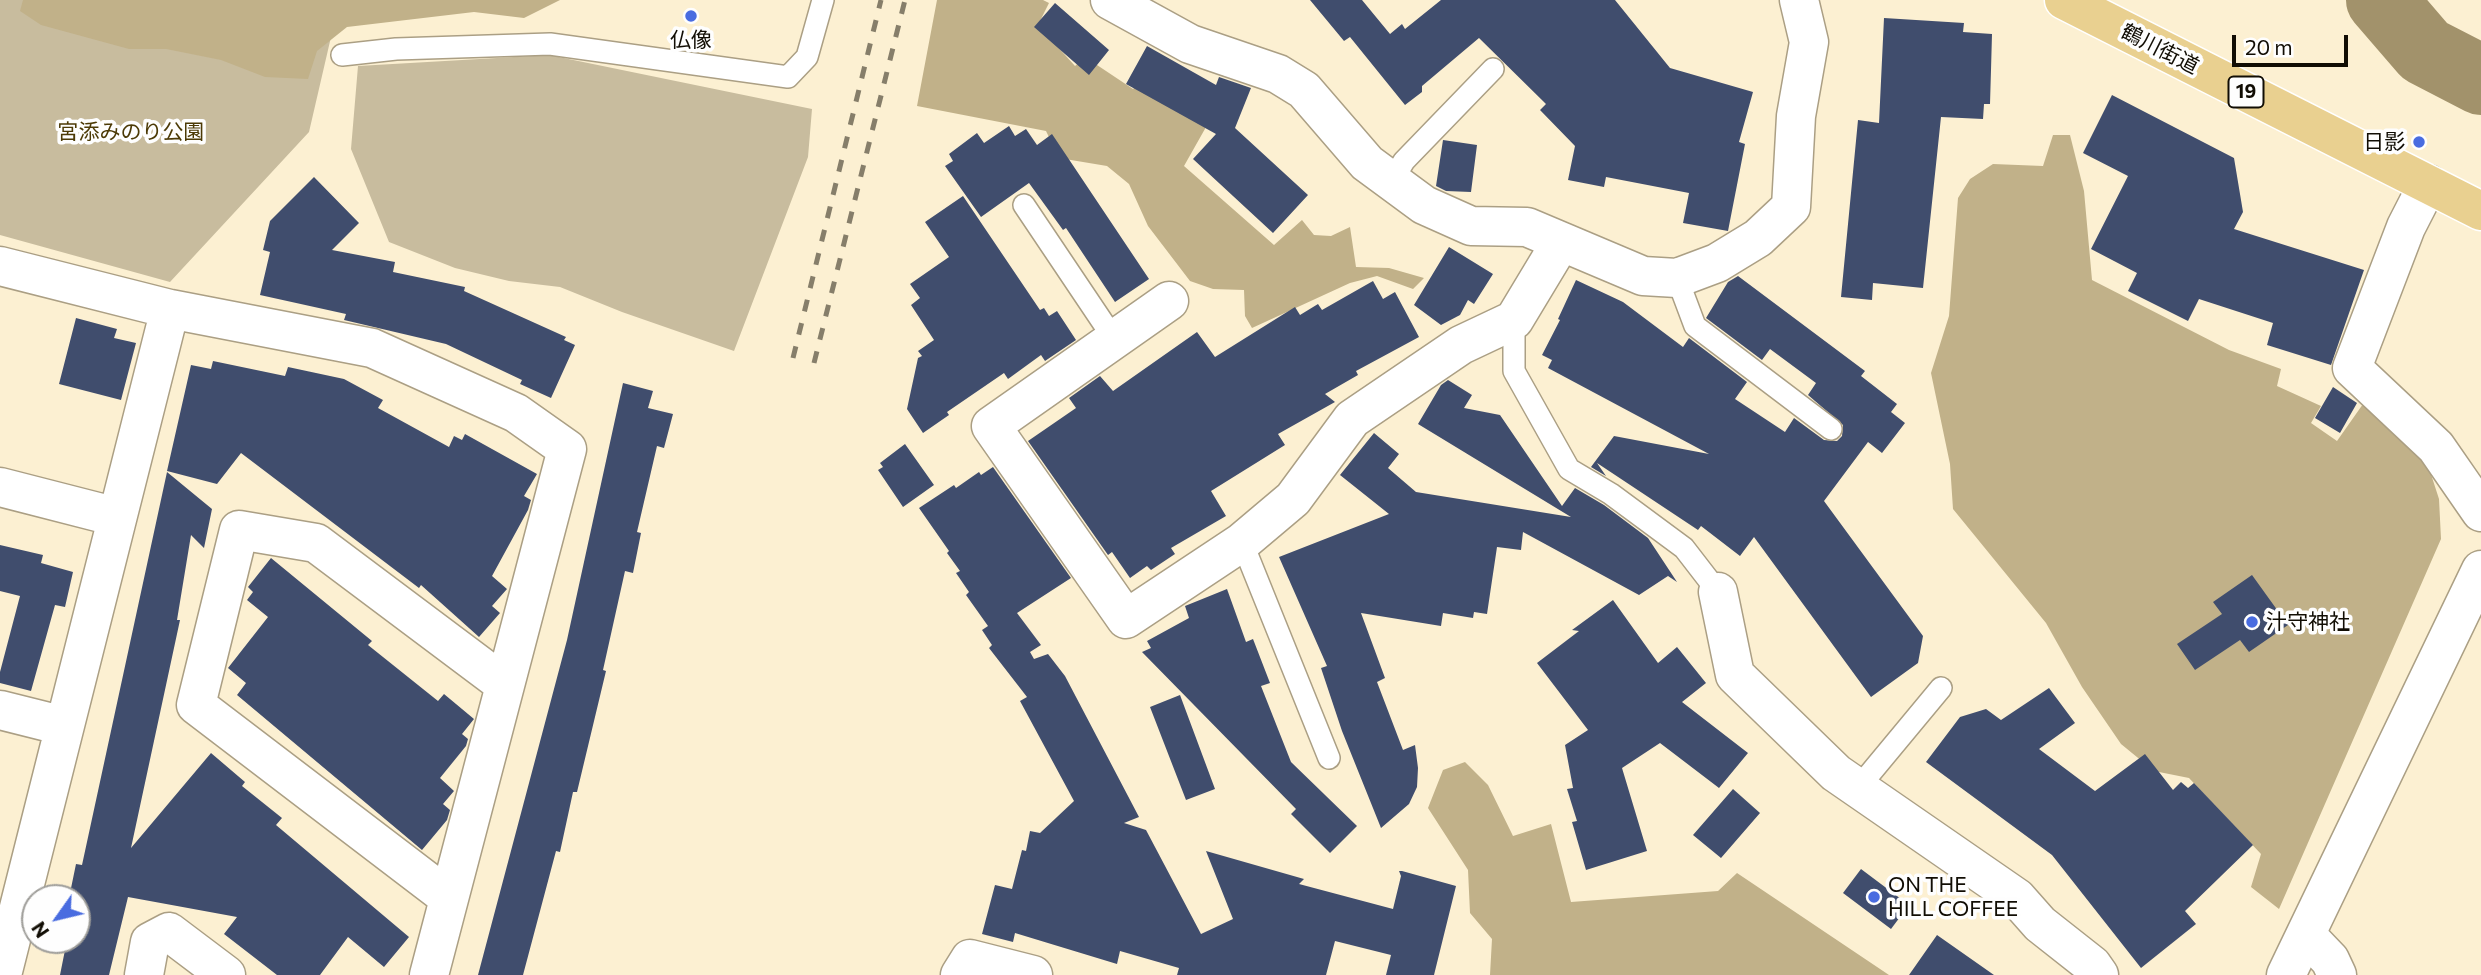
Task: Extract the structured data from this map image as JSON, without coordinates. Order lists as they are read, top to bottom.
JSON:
{
  "streets": {
    "main road": ["鶴川街道", "19"]
  },
  "parks": ["宮添みのり公園"],
  "places": [
    "仏像",
    "日影",
    "汁守神社",
    "ON THE HILL COFFEE"
  ],
  "scale_bar": "20 m",
  "north": "bottom left"
}
